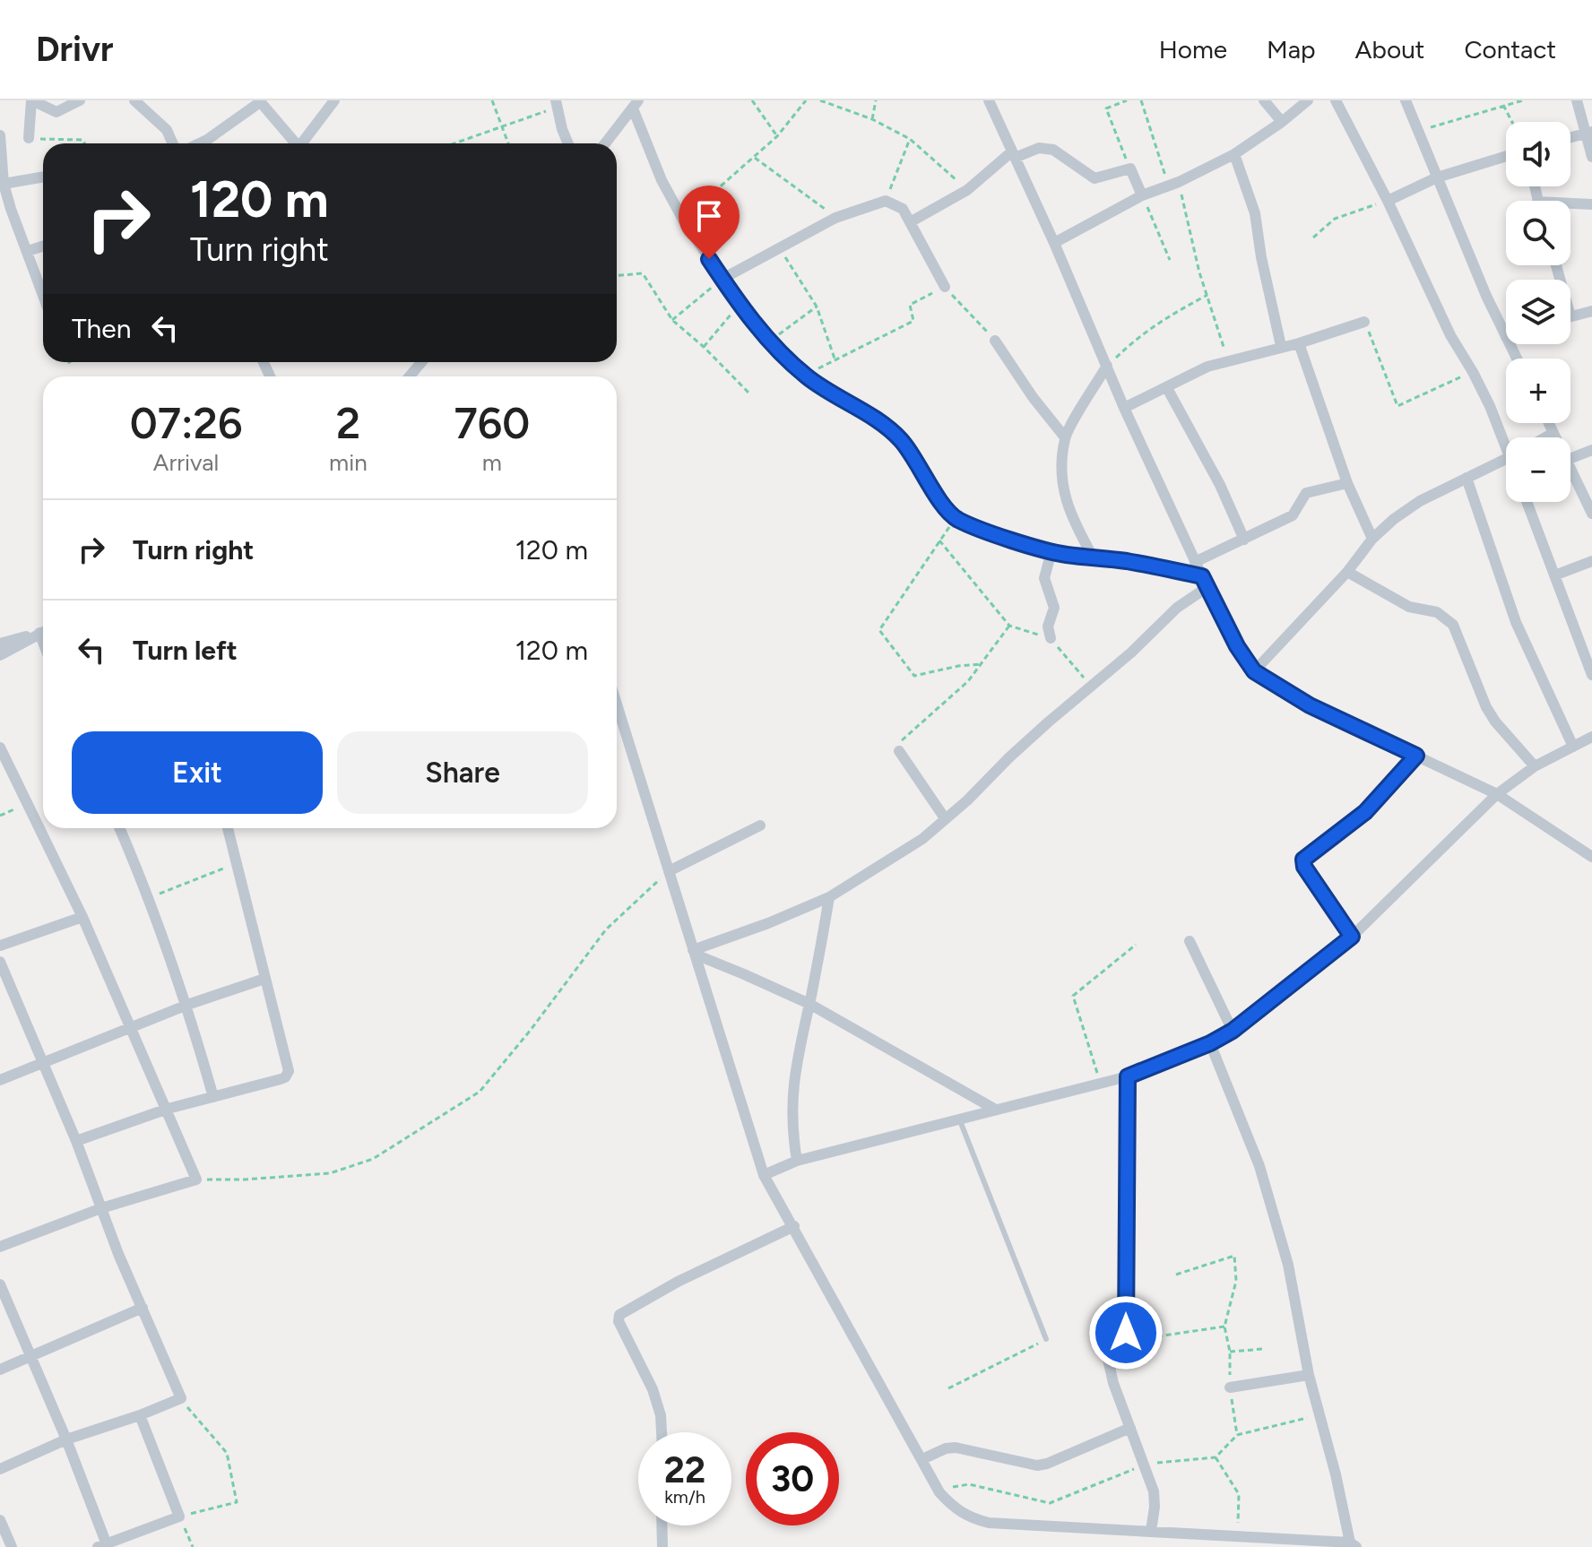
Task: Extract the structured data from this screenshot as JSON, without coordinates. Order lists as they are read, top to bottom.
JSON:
{
  "page": {
    "header": "Drivr",
    "nav": [
      "Home",
      "Map",
      "About",
      "Contact"
    ],
    "map_buttons": ["+", "−"],
    "turn": ["120 m", "Turn right"],
    "then": "Then",
    "eta": [
      "07:26",
      "Arrival",
      "2",
      "min",
      "760",
      "m"
    ],
    "list": [
      {
        "name": "Turn right",
        "value": "120 m"
      },
      {
        "name": "Turn left",
        "value": "120 m"
      }
    ],
    "buttons": ["Exit", "Share"],
    "speed": "22 km/h",
    "limit": "30"
  }
}
